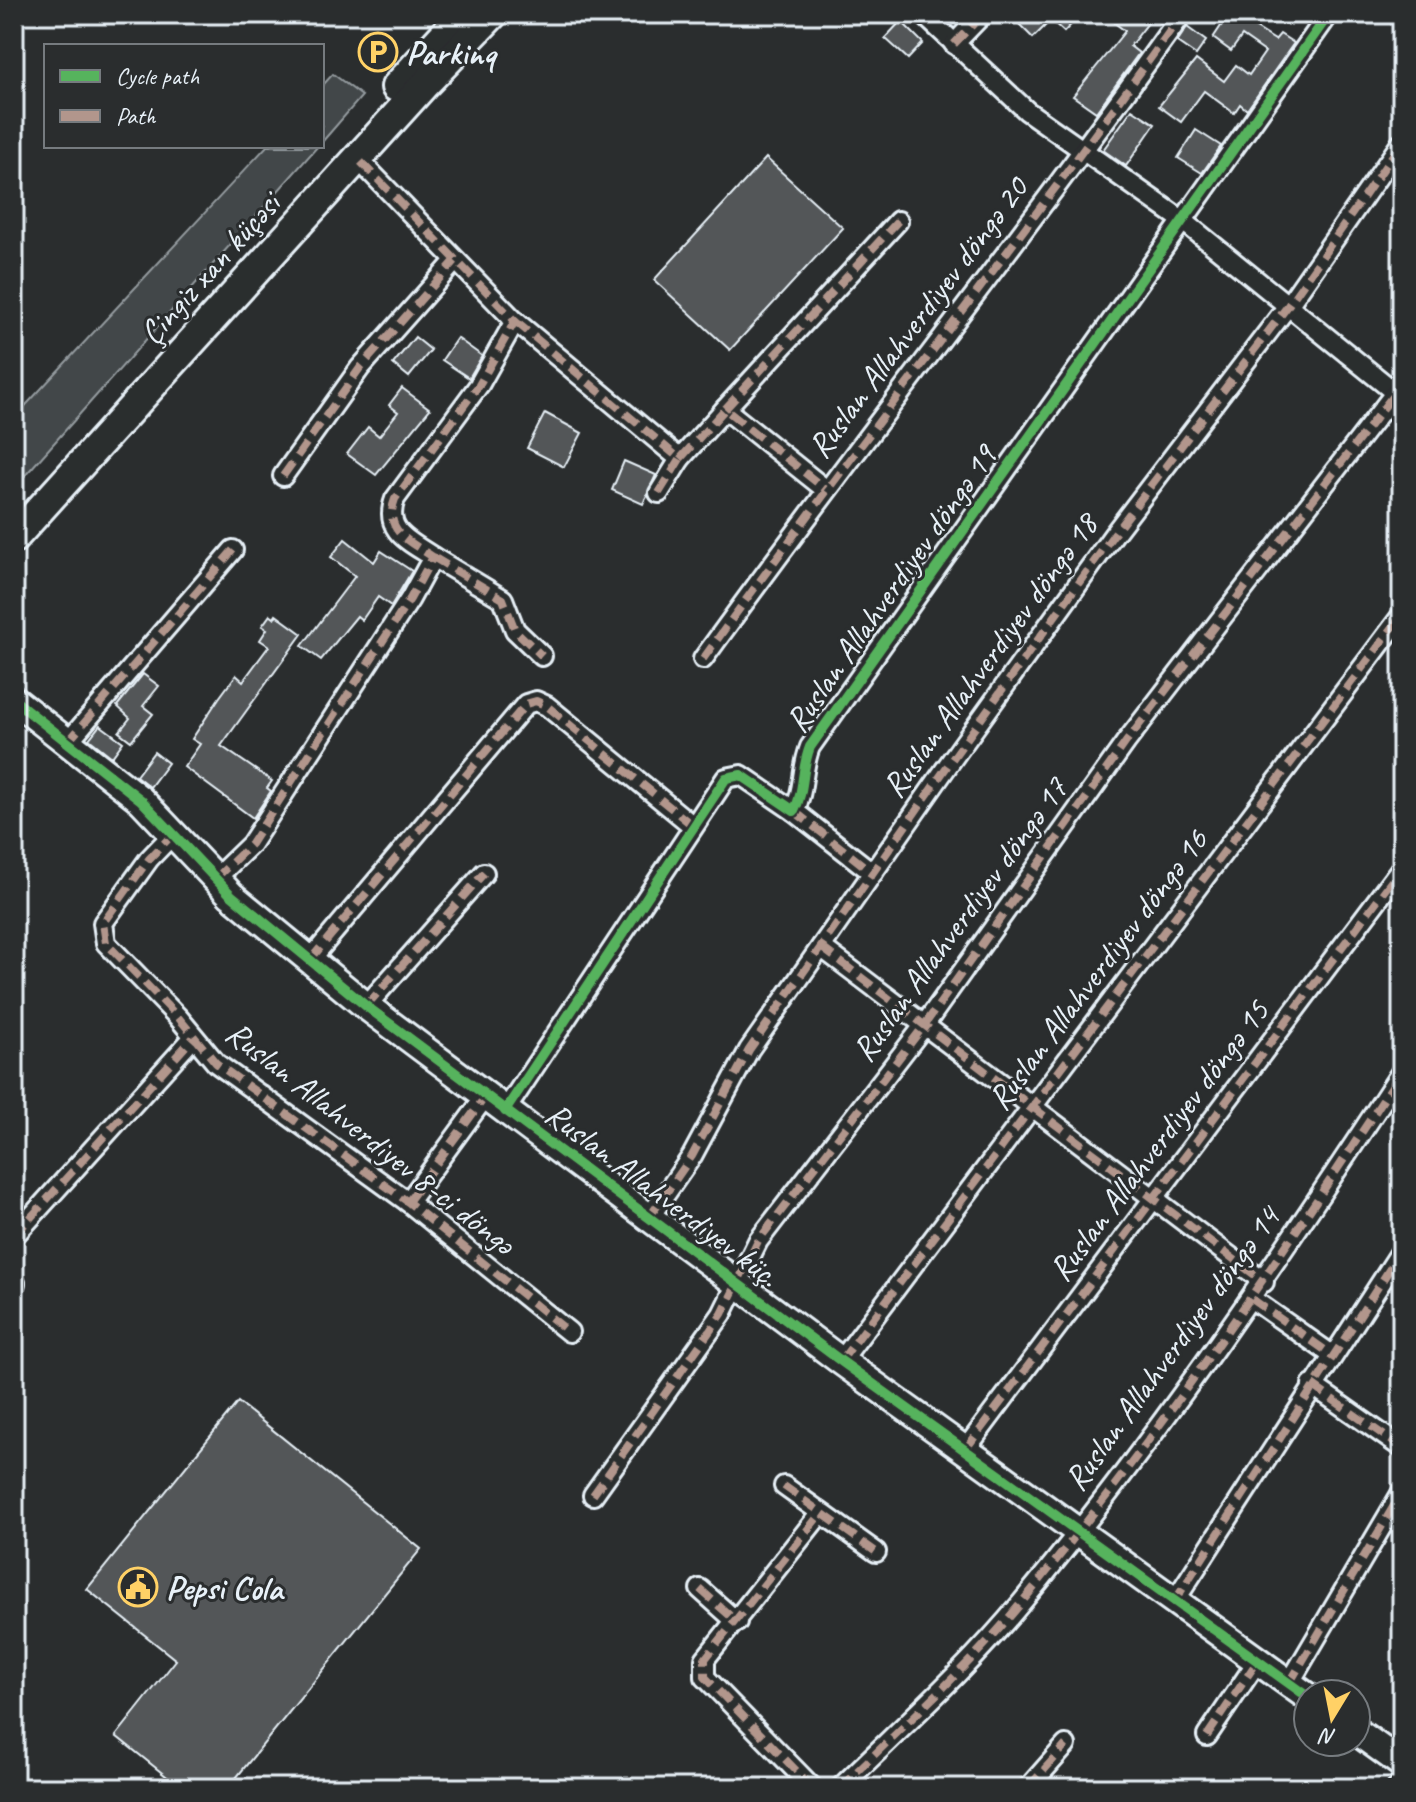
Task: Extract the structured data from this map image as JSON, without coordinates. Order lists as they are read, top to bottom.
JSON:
{
  "streets": {
    "main road": ["Çingiz xan küçəsi"],
    "street": [
      "Ruslan Allahverdiyev döngə 20",
      "Ruslan Allahverdiyev döngə 19",
      "Ruslan Allahverdiyev döngə 18",
      "Ruslan Allahverdiyev döngə 17",
      "Ruslan Allahverdiyev döngə 16",
      "Ruslan Allahverdiyev 8-ci döngə",
      "Ruslan Allahverdiyev döngə 15",
      "Ruslan Allahverdiyev küç.",
      "Ruslan Allahverdiyev döngə 14"
    ]
  },
  "crossings": [
    ["Ruslan Allahverdiyev döngə 18", "Ruslan Allahverdiyev küç."],
    ["Ruslan Allahverdiyev döngə 17", "Ruslan Allahverdiyev küç."],
    ["Ruslan Allahverdiyev döngə 16", "Ruslan Allahverdiyev küç."],
    ["Ruslan Allahverdiyev 8-ci döngə", "Ruslan Allahverdiyev küç."],
    ["Ruslan Allahverdiyev döngə 15", "Ruslan Allahverdiyev küç."],
    ["Ruslan Allahverdiyev küç.", "Ruslan Allahverdiyev döngə 14"]
  ],
  "places": {
    "parking": ["Parkinq"],
    "public building": ["Pepsi Cola"]
  },
  "legend": ["Cycle path", "Path"],
  "north": "bottom"
}
